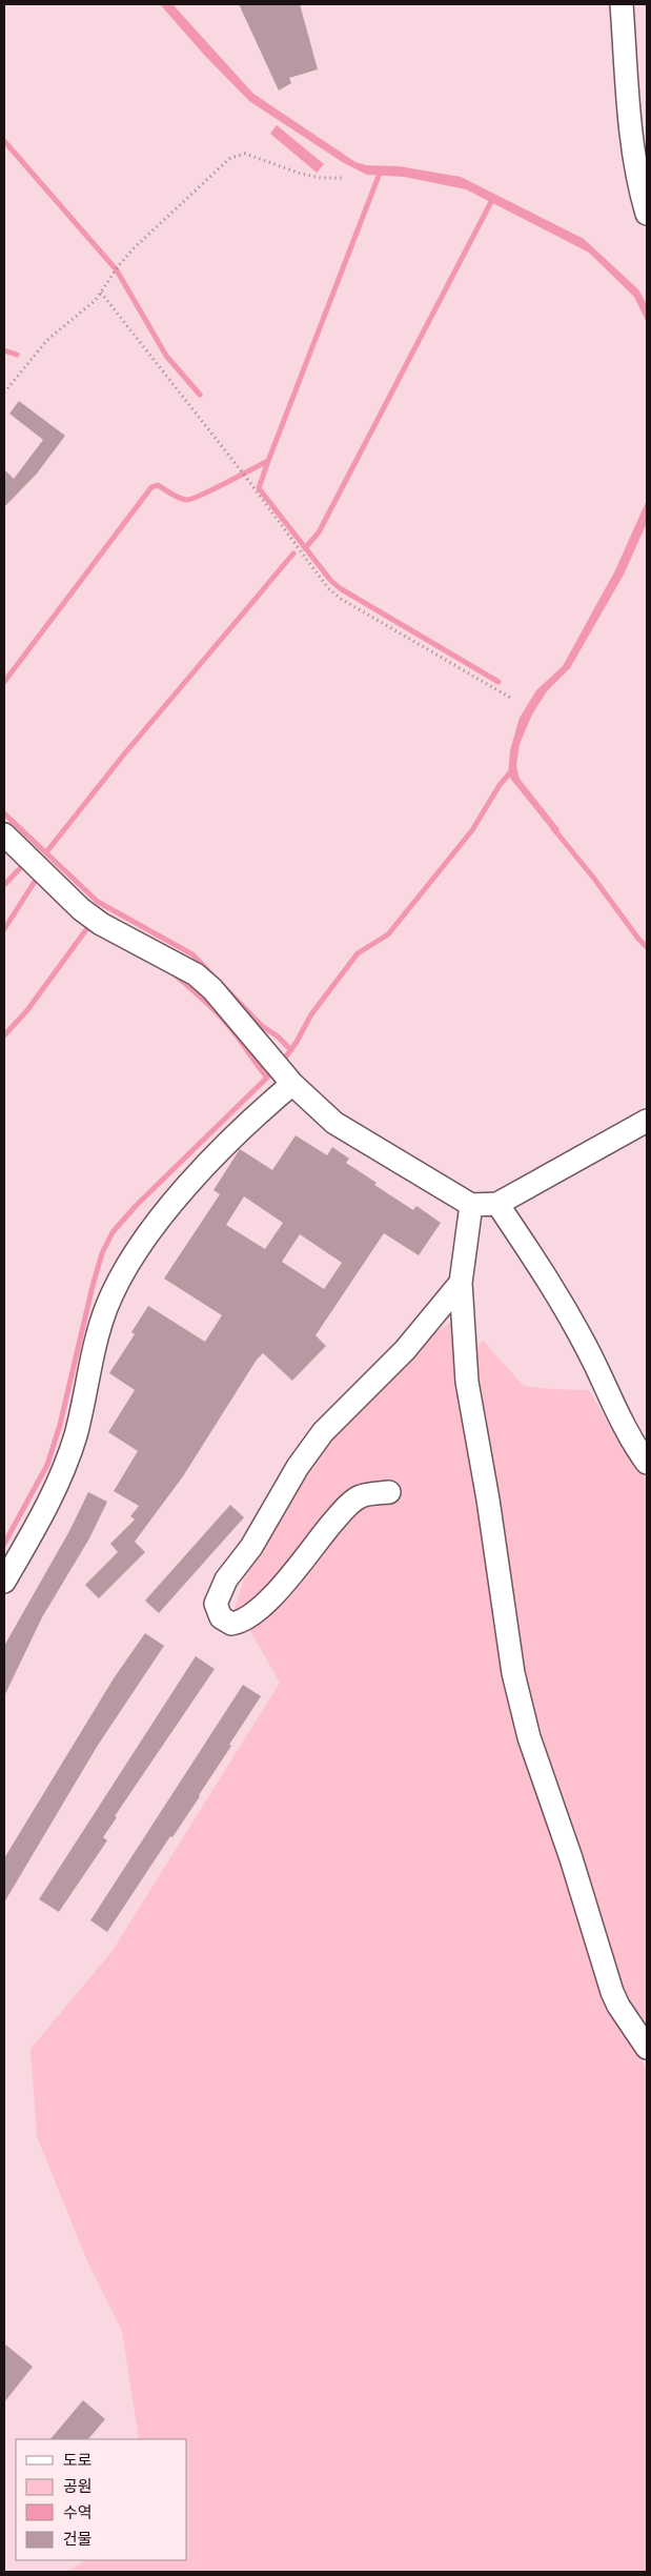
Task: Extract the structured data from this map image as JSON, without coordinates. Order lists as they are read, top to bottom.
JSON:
{
  "legend": [
    "도로",
    "공원",
    "수역",
    "건물"
  ]
}
